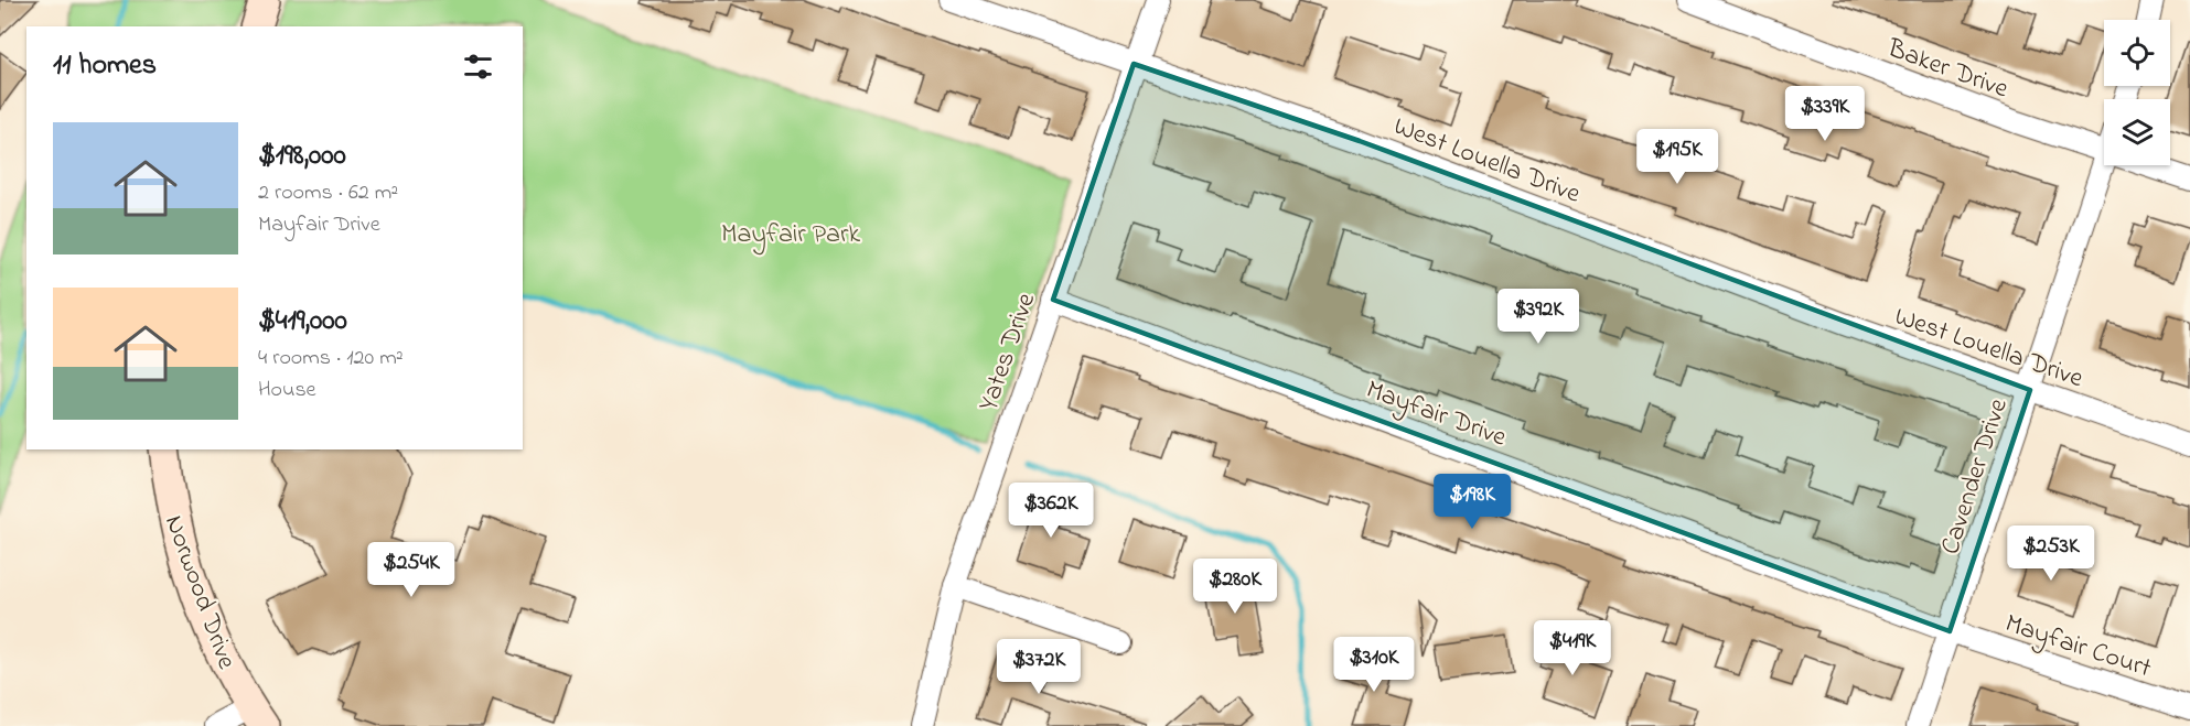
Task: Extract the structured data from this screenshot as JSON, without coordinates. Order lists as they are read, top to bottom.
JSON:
{
  "streets": {
    "main road": ["Norwood Drive"],
    "street": [
      "Baker Drive",
      "West Louella Drive",
      "Yates Drive",
      "Mayfair Drive",
      "Cavender Drive",
      "Mayfair Court"
    ]
  },
  "crossings": [
    ["West Louella Drive", "Yates Drive"],
    ["West Louella Drive", "Cavender Drive"],
    ["Yates Drive", "Mayfair Drive"],
    ["Mayfair Drive", "Cavender Drive"],
    ["Mayfair Drive", "Mayfair Court"],
    ["Cavender Drive", "Mayfair Court"]
  ],
  "parks": ["Mayfair Park"],
  "page": {
    "heading": "11 homes",
    "price": [
      "$339K",
      "$195K",
      "$392K",
      "$198K",
      "$362K",
      "$253K",
      "$254K",
      "$280K",
      "$419K",
      "$310K",
      "$372K"
    ],
    "list": [
      {
        "name": "$198,000",
        "note": "2 rooms · 62 m² · Mayfair Drive"
      },
      {
        "name": "$419,000",
        "note": "4 rooms · 120 m² · House"
      }
    ]
  }
}
